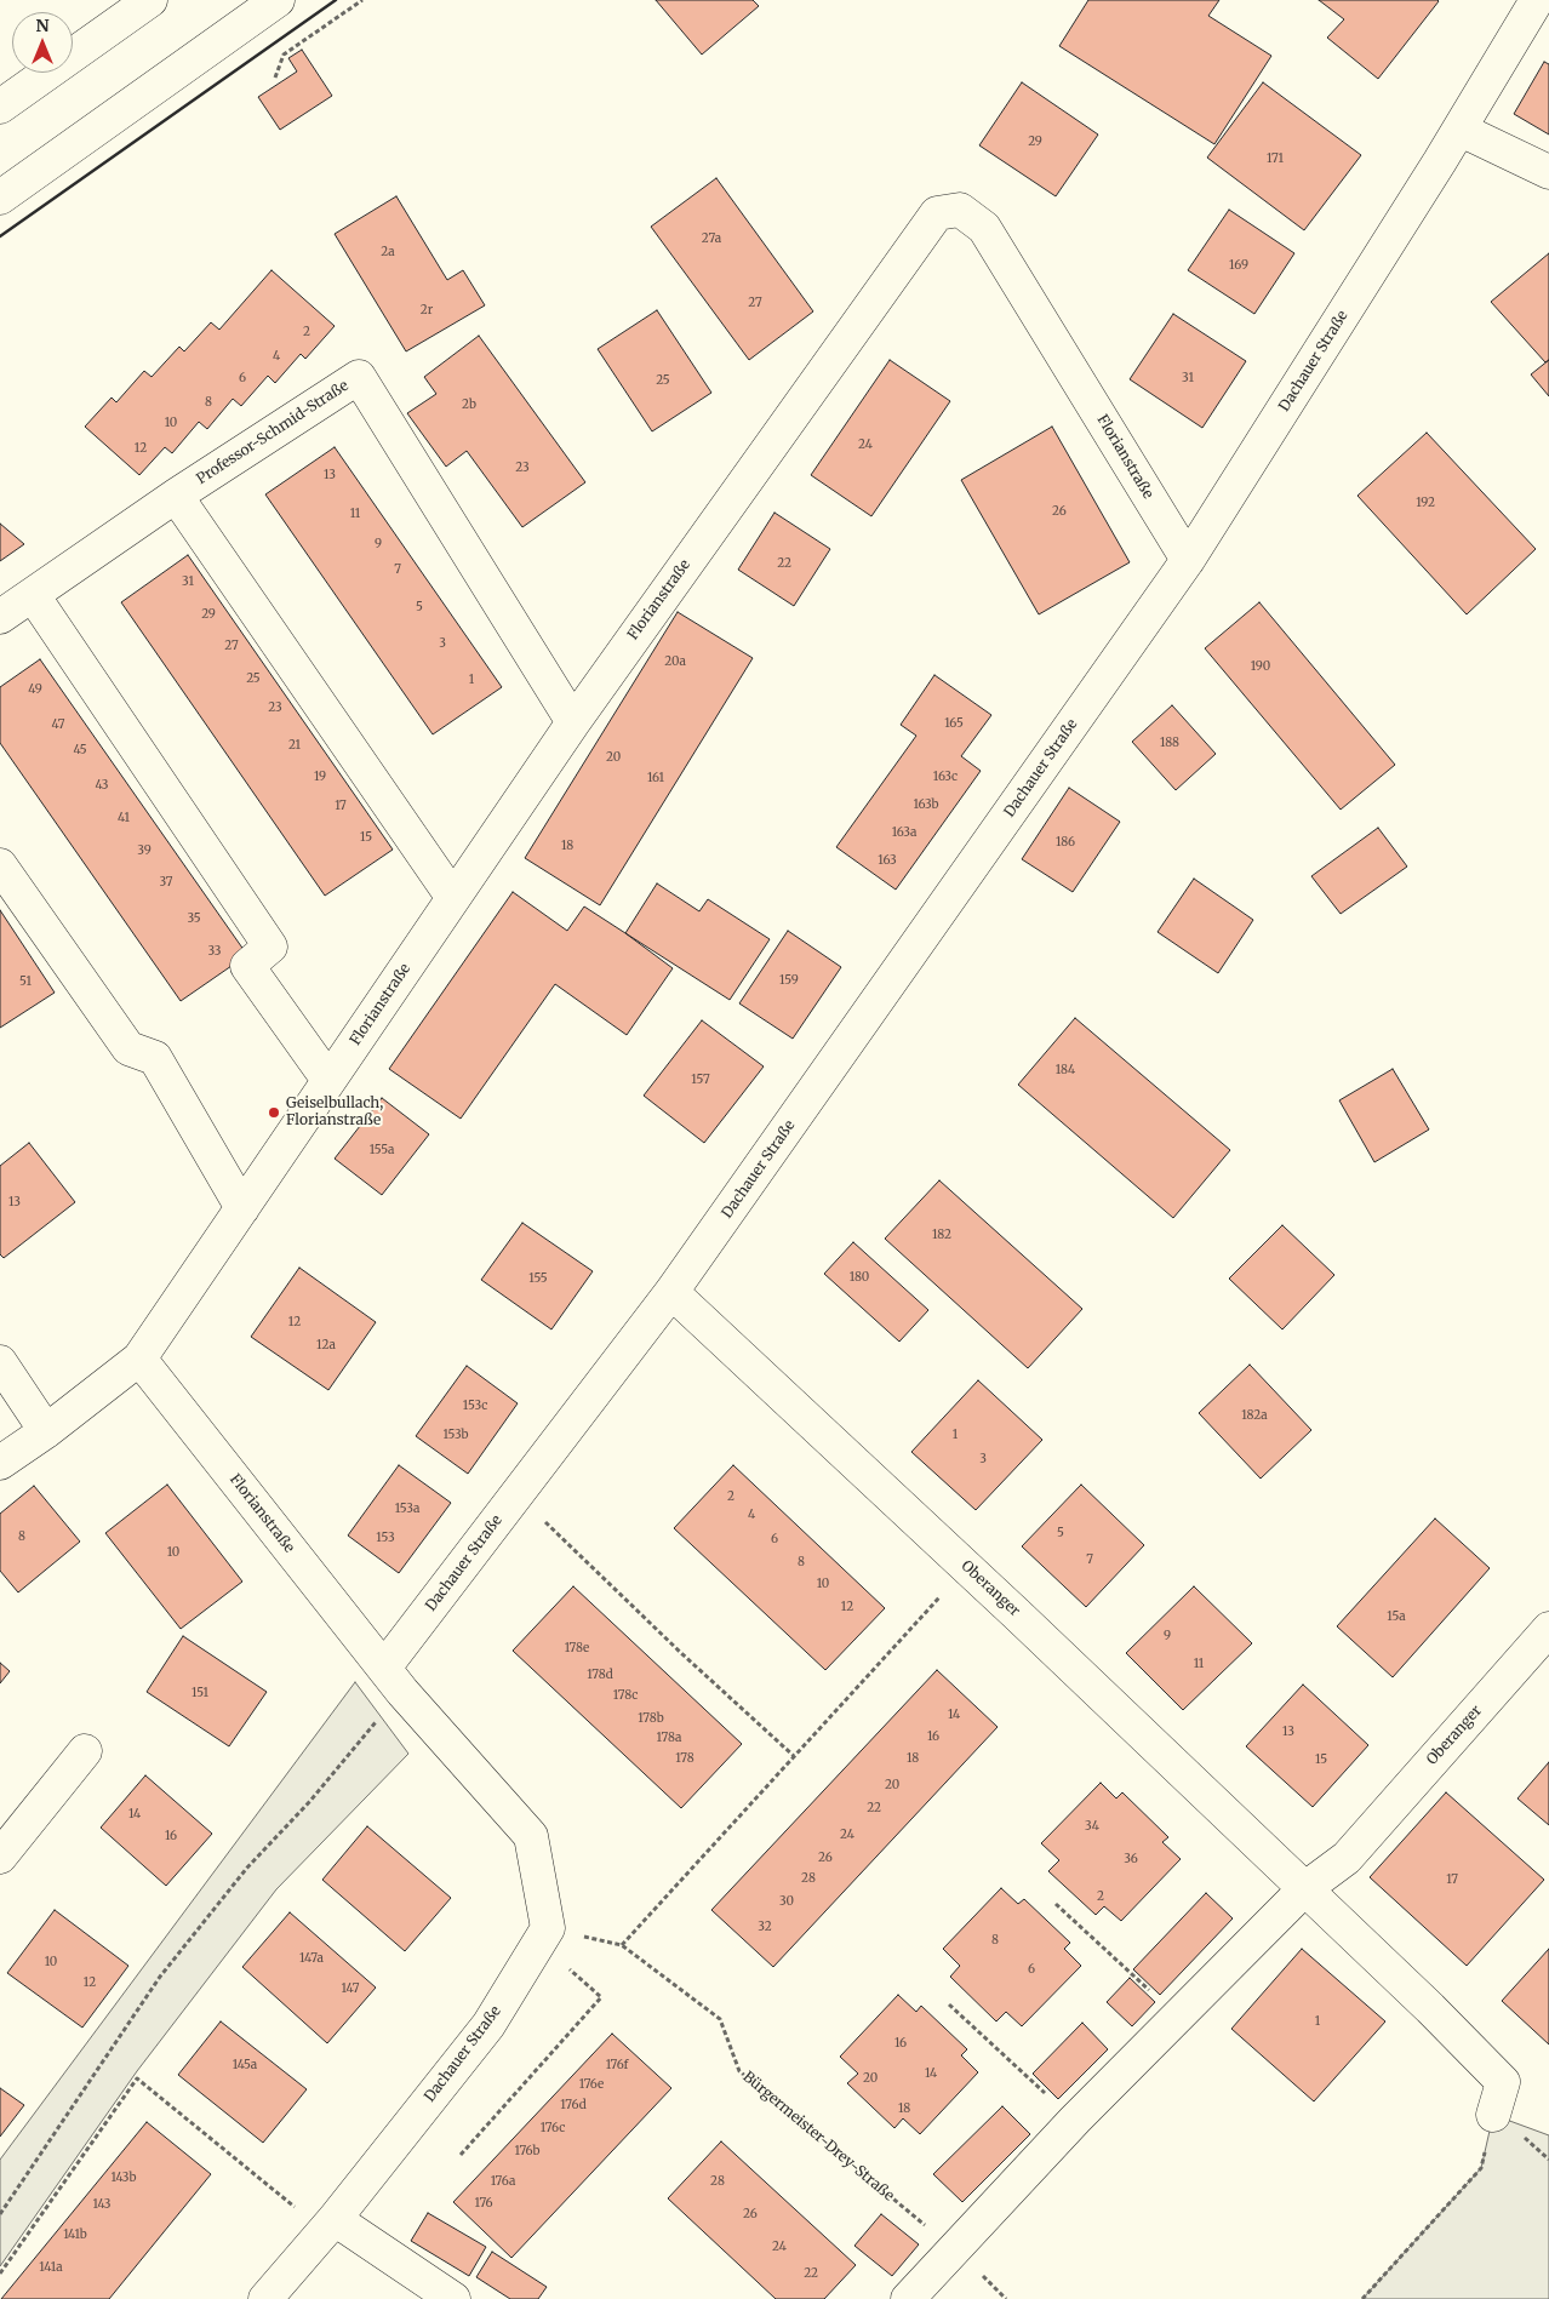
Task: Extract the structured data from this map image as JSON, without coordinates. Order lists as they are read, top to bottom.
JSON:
{
  "streets": {
    "main road": [
      "Dachauer Straße",
      "Professor-Schmid-Straße",
      "Florianstraße",
      "Oberanger"
    ],
    "path": ["Bürgermeister-Drey-Straße"]
  },
  "crossings": [
    ["Dachauer Straße", "Florianstraße"],
    ["Dachauer Straße", "Oberanger"],
    ["Dachauer Straße", "Bürgermeister-Drey-Straße"],
    ["Professor-Schmid-Straße", "Florianstraße"]
  ],
  "places": ["Geiselbullach, Florianstraße"],
  "house_numbers": [
    "29",
    "171",
    "27a",
    "2a",
    "169",
    "27",
    "2r",
    "2",
    "4",
    "6",
    "31",
    "25",
    "8",
    "2b",
    "10",
    "24",
    "12",
    "23",
    "13",
    "192",
    "26",
    "11",
    "9",
    "22",
    "7",
    "31",
    "5",
    "29",
    "3",
    "27",
    "20a",
    "190",
    "25",
    "1",
    "49",
    "23",
    "165",
    "47",
    "188",
    "21",
    "45",
    "20",
    "19",
    "163c",
    "161",
    "43",
    "163b",
    "17",
    "41",
    "163a",
    "15",
    "186",
    "18",
    "39",
    "163",
    "37",
    "35",
    "33",
    "159",
    "51",
    "184",
    "157",
    "155a",
    "13",
    "182",
    "180",
    "155",
    "12",
    "12a",
    "153c",
    "182a",
    "153b",
    "1",
    "3",
    "2",
    "153a",
    "4",
    "5",
    "8",
    "153",
    "6",
    "10",
    "7",
    "8",
    "10",
    "12",
    "15a",
    "9",
    "178e",
    "11",
    "178d",
    "151",
    "178c",
    "14",
    "178b",
    "13",
    "16",
    "178a",
    "178",
    "18",
    "15",
    "20",
    "22",
    "14",
    "34",
    "24",
    "16",
    "26",
    "36",
    "28",
    "17",
    "2",
    "30",
    "32",
    "8",
    "147a",
    "10",
    "6",
    "12",
    "147",
    "1",
    "16",
    "145a",
    "176f",
    "14",
    "20",
    "176e",
    "176d",
    "18",
    "176c",
    "176b",
    "143b",
    "176a",
    "28",
    "176",
    "143",
    "26",
    "141b",
    "24",
    "141a",
    "22"
  ],
  "north": "top"
}
